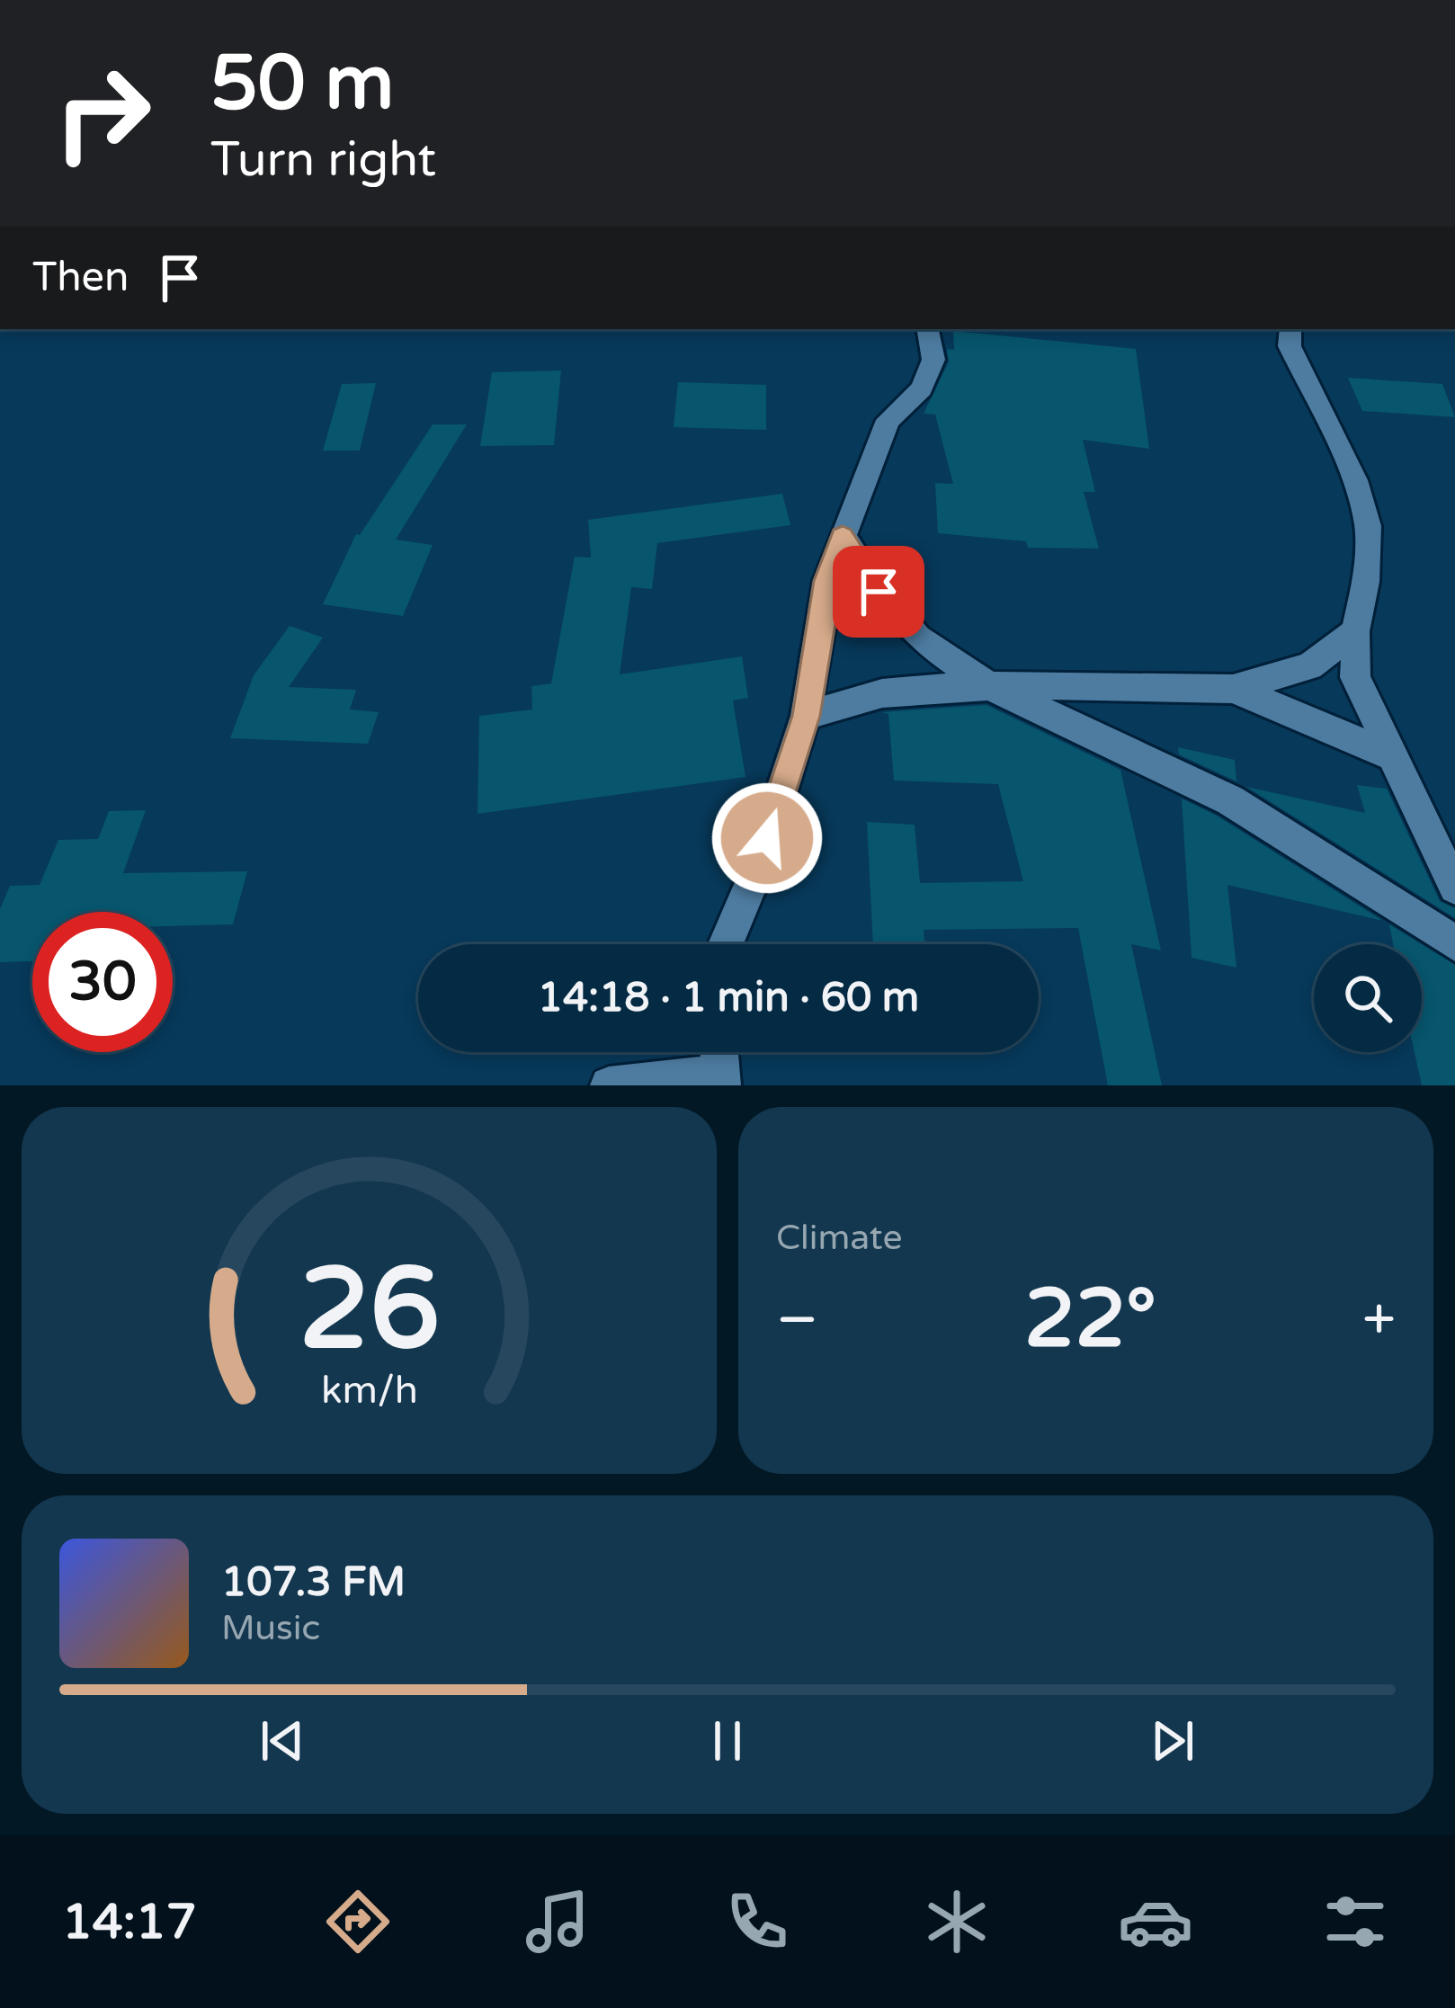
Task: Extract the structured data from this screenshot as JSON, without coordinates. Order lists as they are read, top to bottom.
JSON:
{
  "page": {
    "turn": ["50 m", "Turn right"],
    "then": "Then",
    "limit": "30",
    "trip": "14:18 · 1 min · 60 m",
    "tile": "Climate",
    "heat": ["−", "22°", "+"],
    "song": ["107.3 FM", "Music"],
    "tabs": "14:17",
    "gauge": ["26", "km/h"]
  }
}
